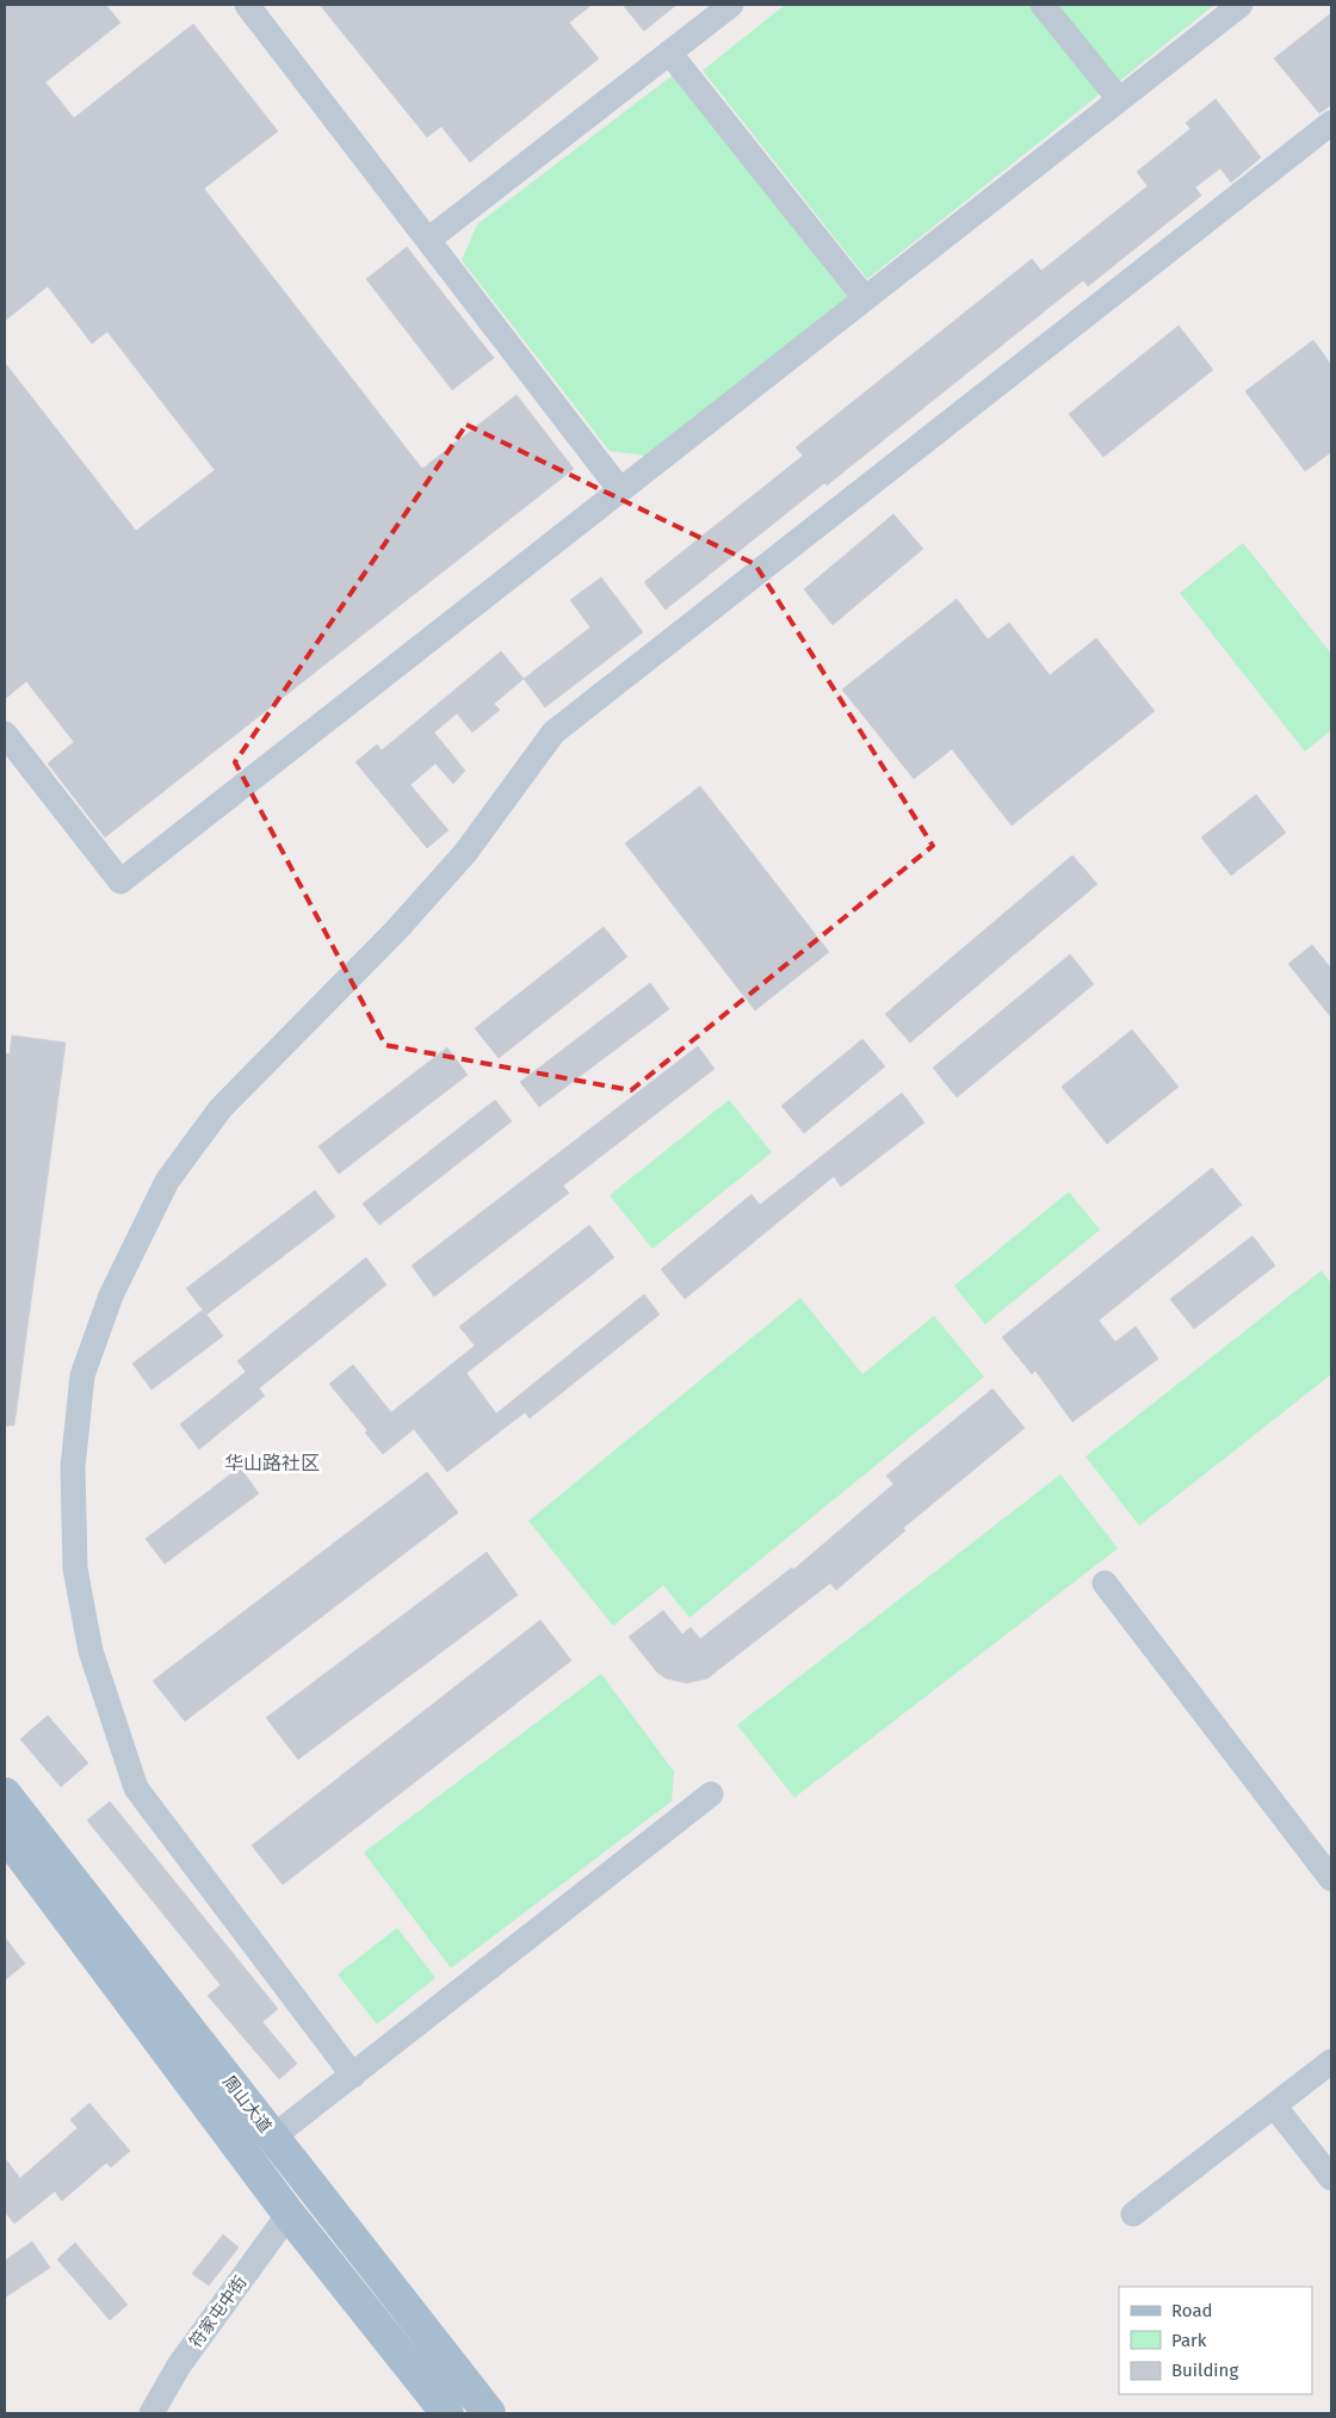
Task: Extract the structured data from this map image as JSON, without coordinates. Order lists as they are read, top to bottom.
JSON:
{
  "streets": {
    "main road": ["周山大道"],
    "street": ["符家屯中街"]
  },
  "crossings": [
    ["周山大道", "符家屯中街"]
  ],
  "districts": ["华山路社区"],
  "legend": ["Road", "Park", "Building"]
}
